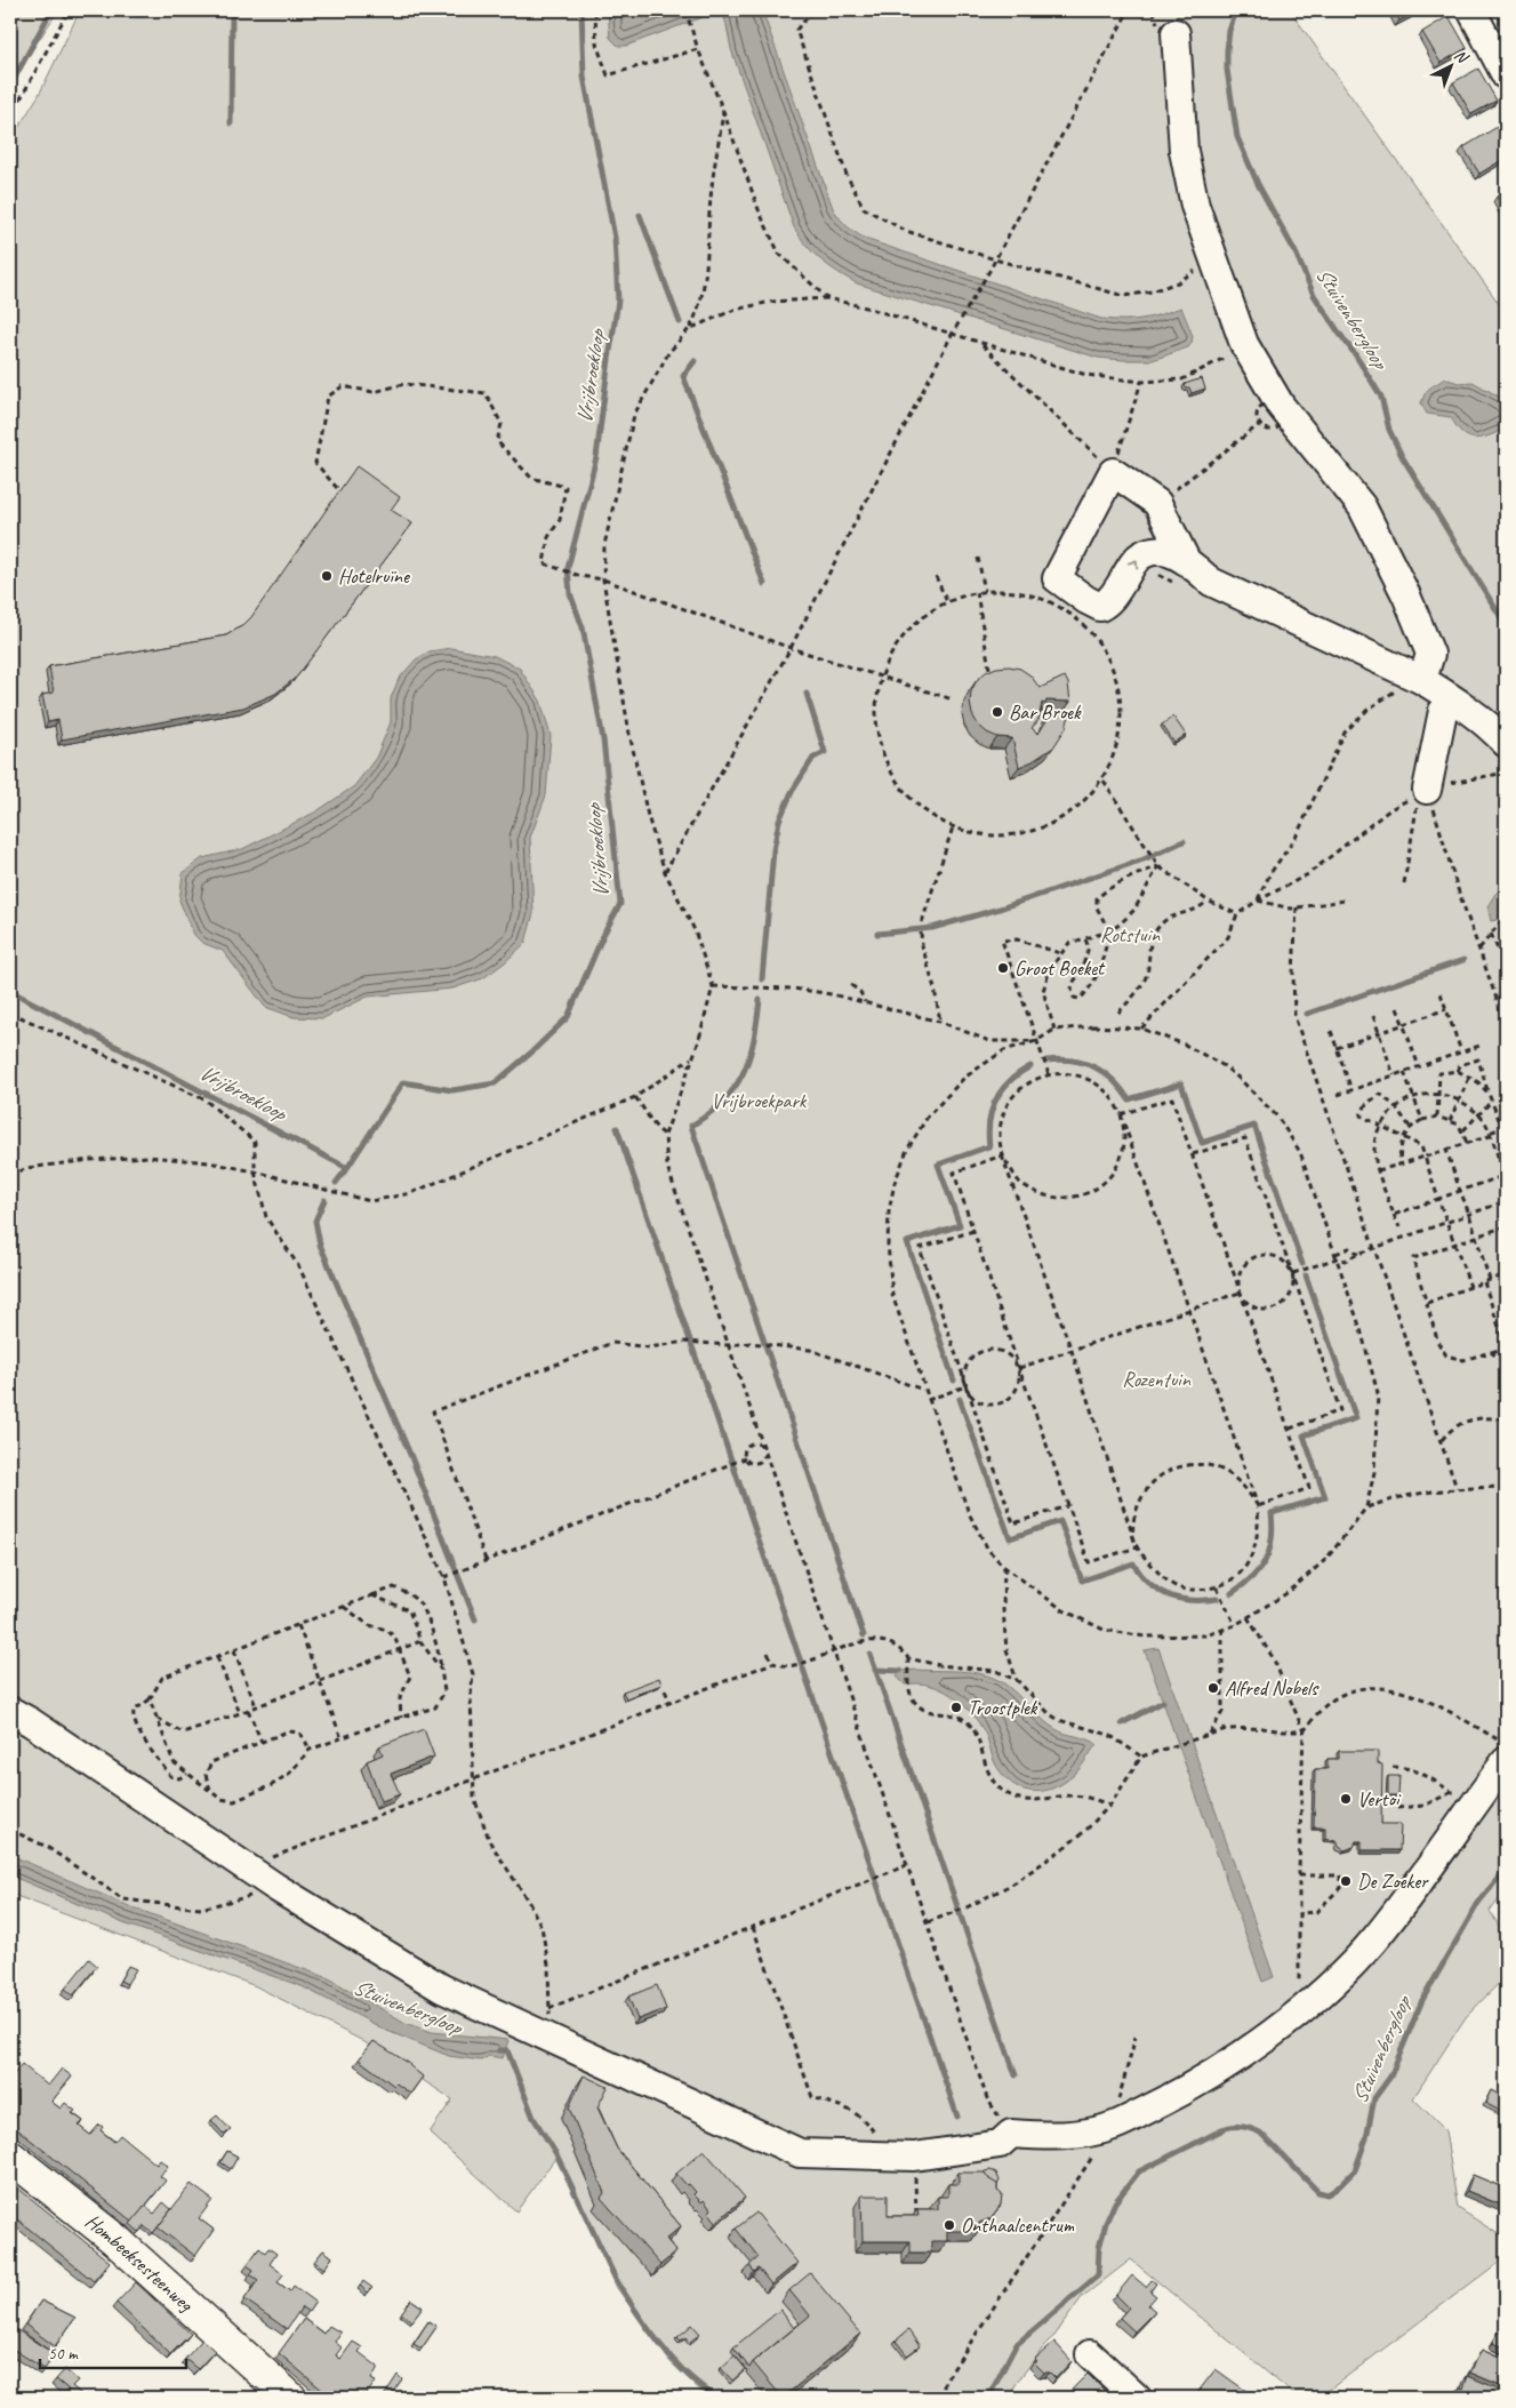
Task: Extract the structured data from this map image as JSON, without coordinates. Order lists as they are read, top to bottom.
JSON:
{
  "streets": {
    "main road": ["Hombeeksesteenweg"]
  },
  "water": ["Stuivenbergloop", "Vrijbroekloop"],
  "parks": ["Rotstuin", "Vrijbroekpark", "Rozentuin"],
  "places": [
    "Hotelruïne",
    "Bar Broek",
    "Groot Boeket",
    "Alfred Nobels",
    "Troostplek",
    "Vertoi",
    "De Zoeker",
    "Onthaalcentrum"
  ],
  "scale_bar": "50 m",
  "north": "top right"
}
